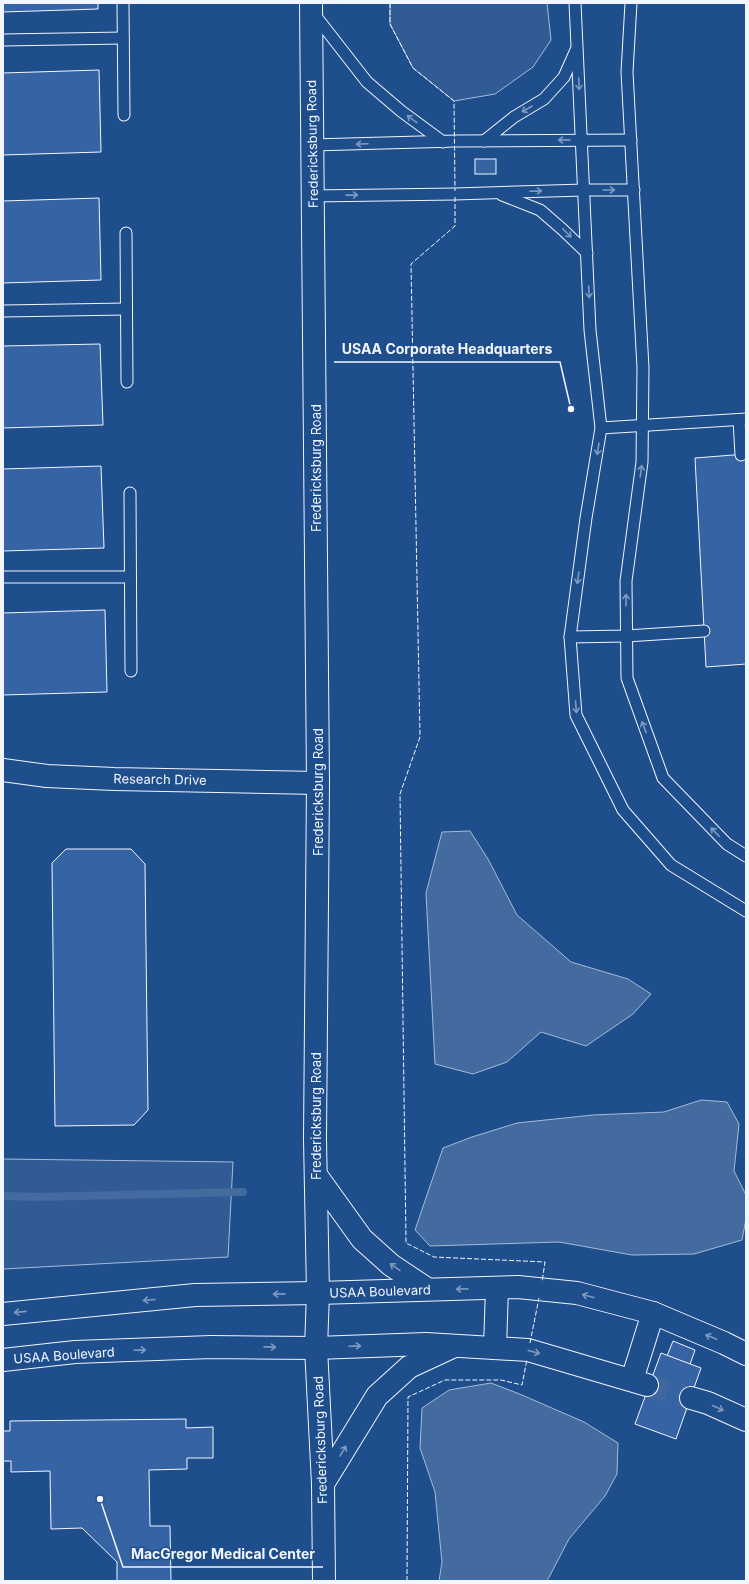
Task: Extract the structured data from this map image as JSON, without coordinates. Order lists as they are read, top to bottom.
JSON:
{
  "streets": {
    "street": ["Fredericksburg Road", "Research Drive", "USAA Boulevard"]
  },
  "crossings": [
    ["Fredericksburg Road", "Research Drive"],
    ["Fredericksburg Road", "USAA Boulevard"]
  ],
  "places": ["USAA Corporate Headquarters", "MacGregor Medical Center"]
}
